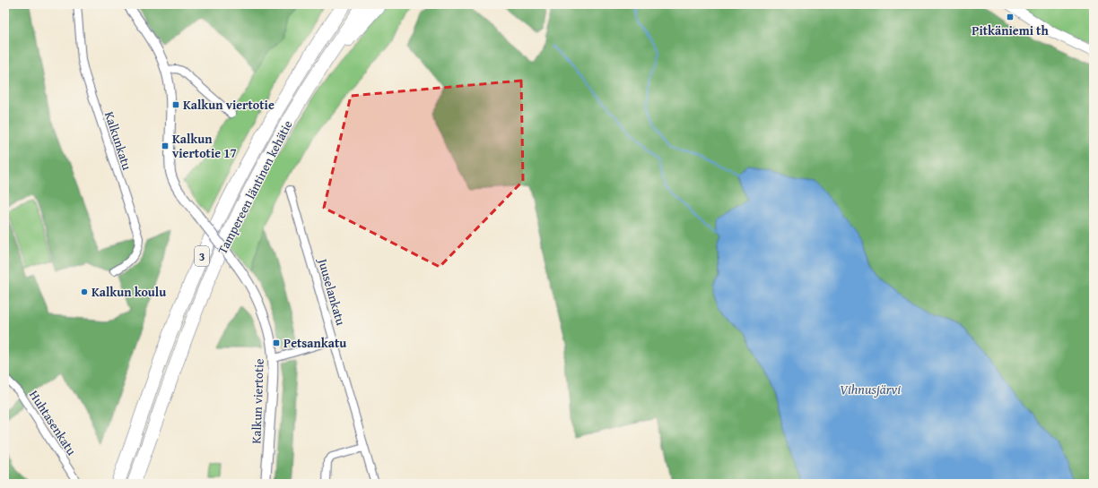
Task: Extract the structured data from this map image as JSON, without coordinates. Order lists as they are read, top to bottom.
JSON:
{
  "streets": {
    "highway": ["Tampereen läntinen kehätie", "3"],
    "street": [
      "Kalkunkatu",
      "Juuselankatu",
      "Kalkun viertotie",
      "Huhtasenkatu"
    ]
  },
  "water": ["Vihnusjärvi"],
  "places": {
    "transit": [
      "Pitkäniemi th",
      "Kalkun viertotie",
      "Kalkun viertotie 17",
      "Petsankatu"
    ],
    "other": ["Kalkun koulu"]
  }
}
